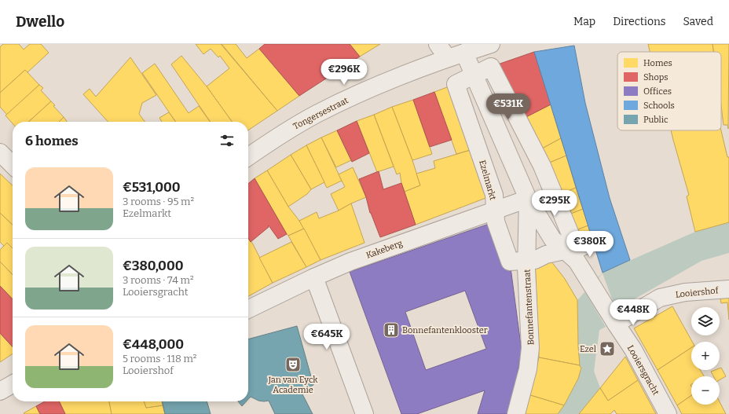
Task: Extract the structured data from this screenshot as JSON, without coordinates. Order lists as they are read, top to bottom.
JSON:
{
  "streets": {
    "street": [
      "Tongersestraat",
      "Ezelmarkt",
      "Kakeberg",
      "Looiershof",
      "Bonnefantenstraat",
      "Looiersgracht"
    ]
  },
  "crossings": [
    ["Ezelmarkt", "Kakeberg"],
    ["Ezelmarkt", "Bonnefantenstraat"],
    ["Ezelmarkt", "Looiersgracht"],
    ["Kakeberg", "Bonnefantenstraat"],
    ["Looiershof", "Looiersgracht"]
  ],
  "places": {
    "building": ["Bonnefantenklooster"],
    "place": ["Ezel"],
    "theatre": ["Jan van Eyck Academie"]
  },
  "legend": [
    "Homes",
    "Shops",
    "Offices",
    "Schools",
    "Public"
  ],
  "page": {
    "header": "Dwello",
    "nav": ["Map", "Directions", "Saved"],
    "price": [
      "€296K",
      "€531K",
      "€295K",
      "€380K",
      "€448K",
      "€645K"
    ],
    "heading": "6 homes",
    "list": [
      {
        "name": "€531,000",
        "note": "3 rooms · 95 m² · Ezelmarkt"
      },
      {
        "name": "€380,000",
        "note": "3 rooms · 74 m² · Looiersgracht"
      },
      {
        "name": "€448,000",
        "note": "5 rooms · 118 m² · Looiershof"
      }
    ],
    "map_buttons": ["+", "−"]
  }
}
